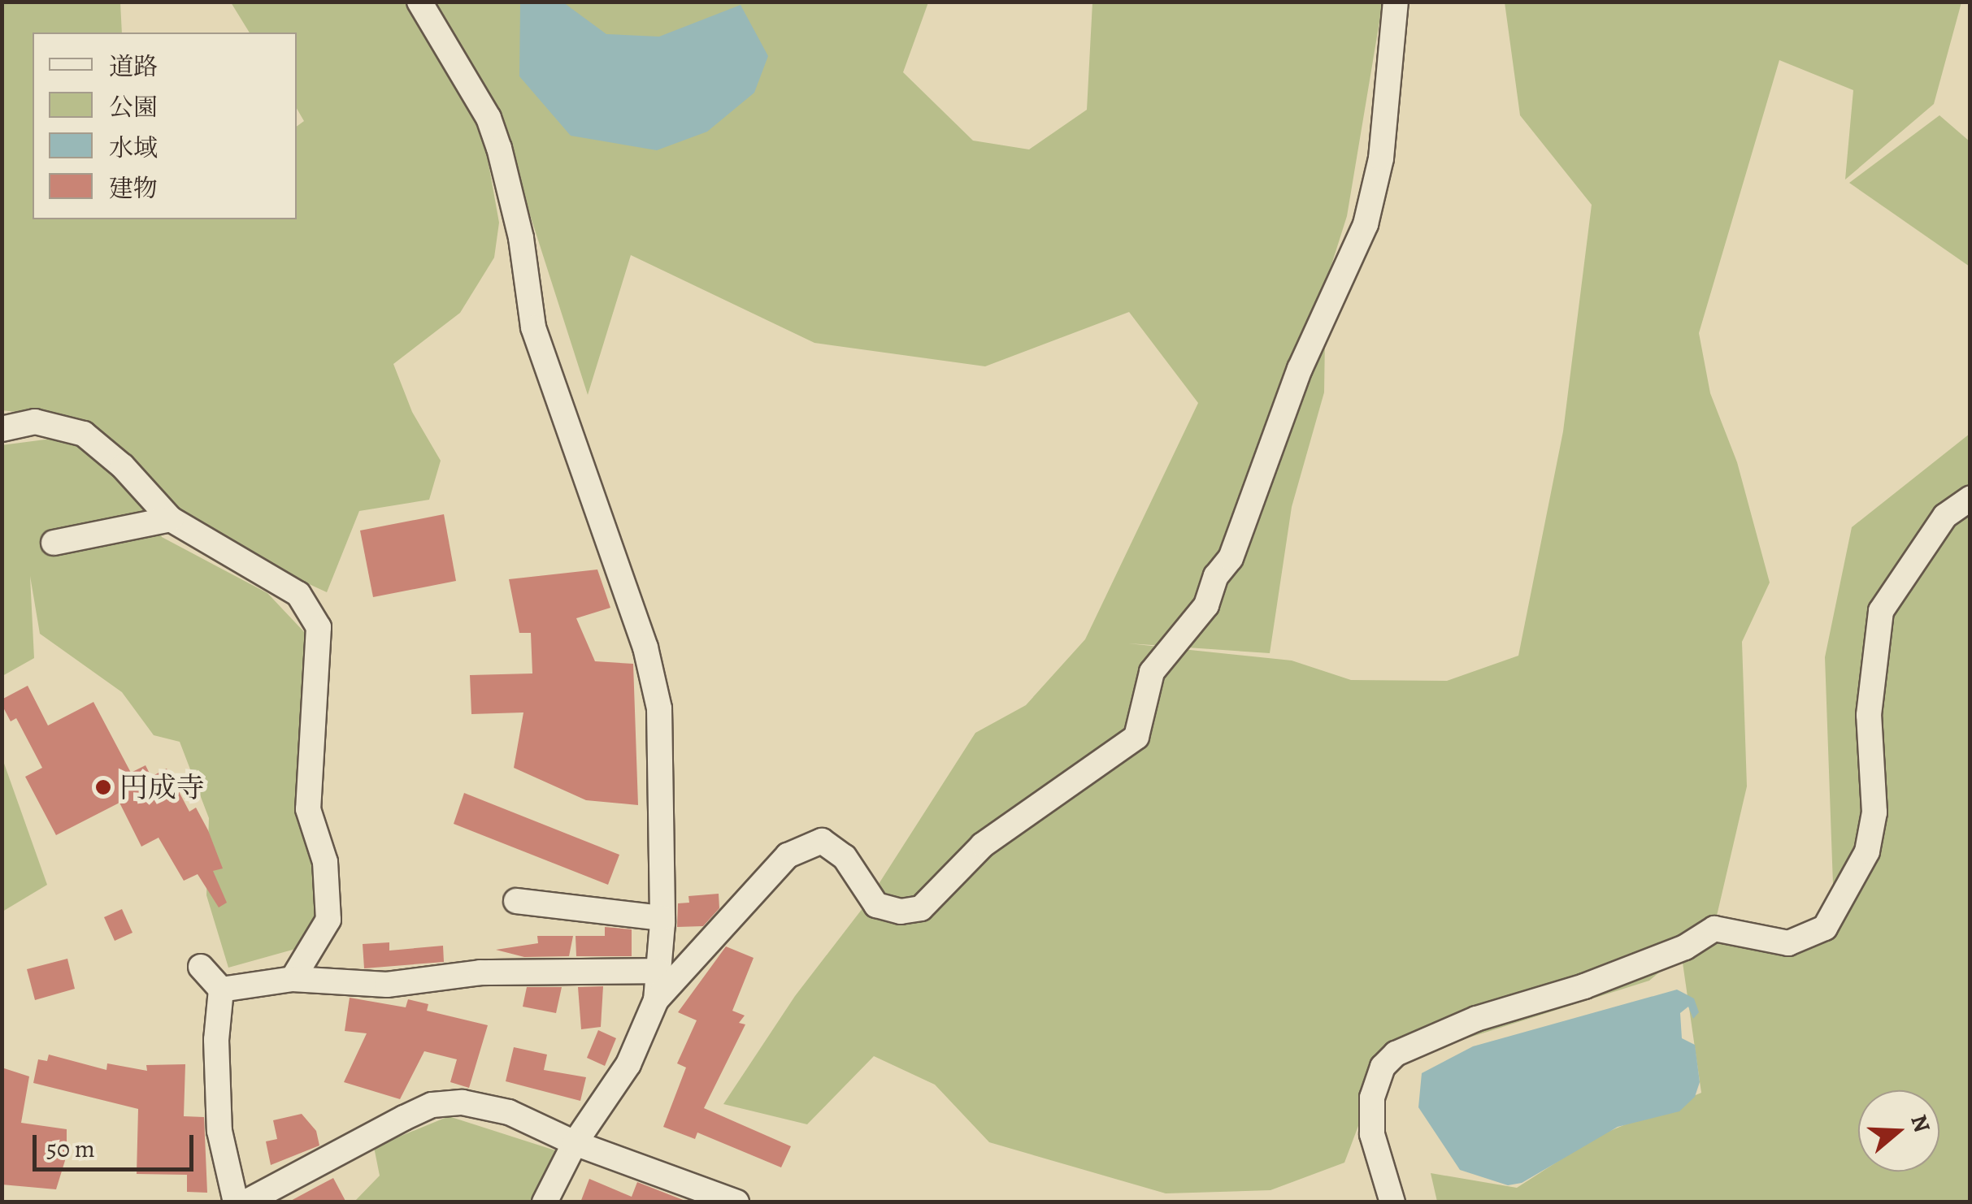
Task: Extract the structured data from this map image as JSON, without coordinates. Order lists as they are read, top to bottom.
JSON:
{
  "places": ["円成寺"],
  "legend": [
    "道路",
    "公園",
    "水域",
    "建物"
  ],
  "scale_bar": "50 m",
  "north": "right"
}
